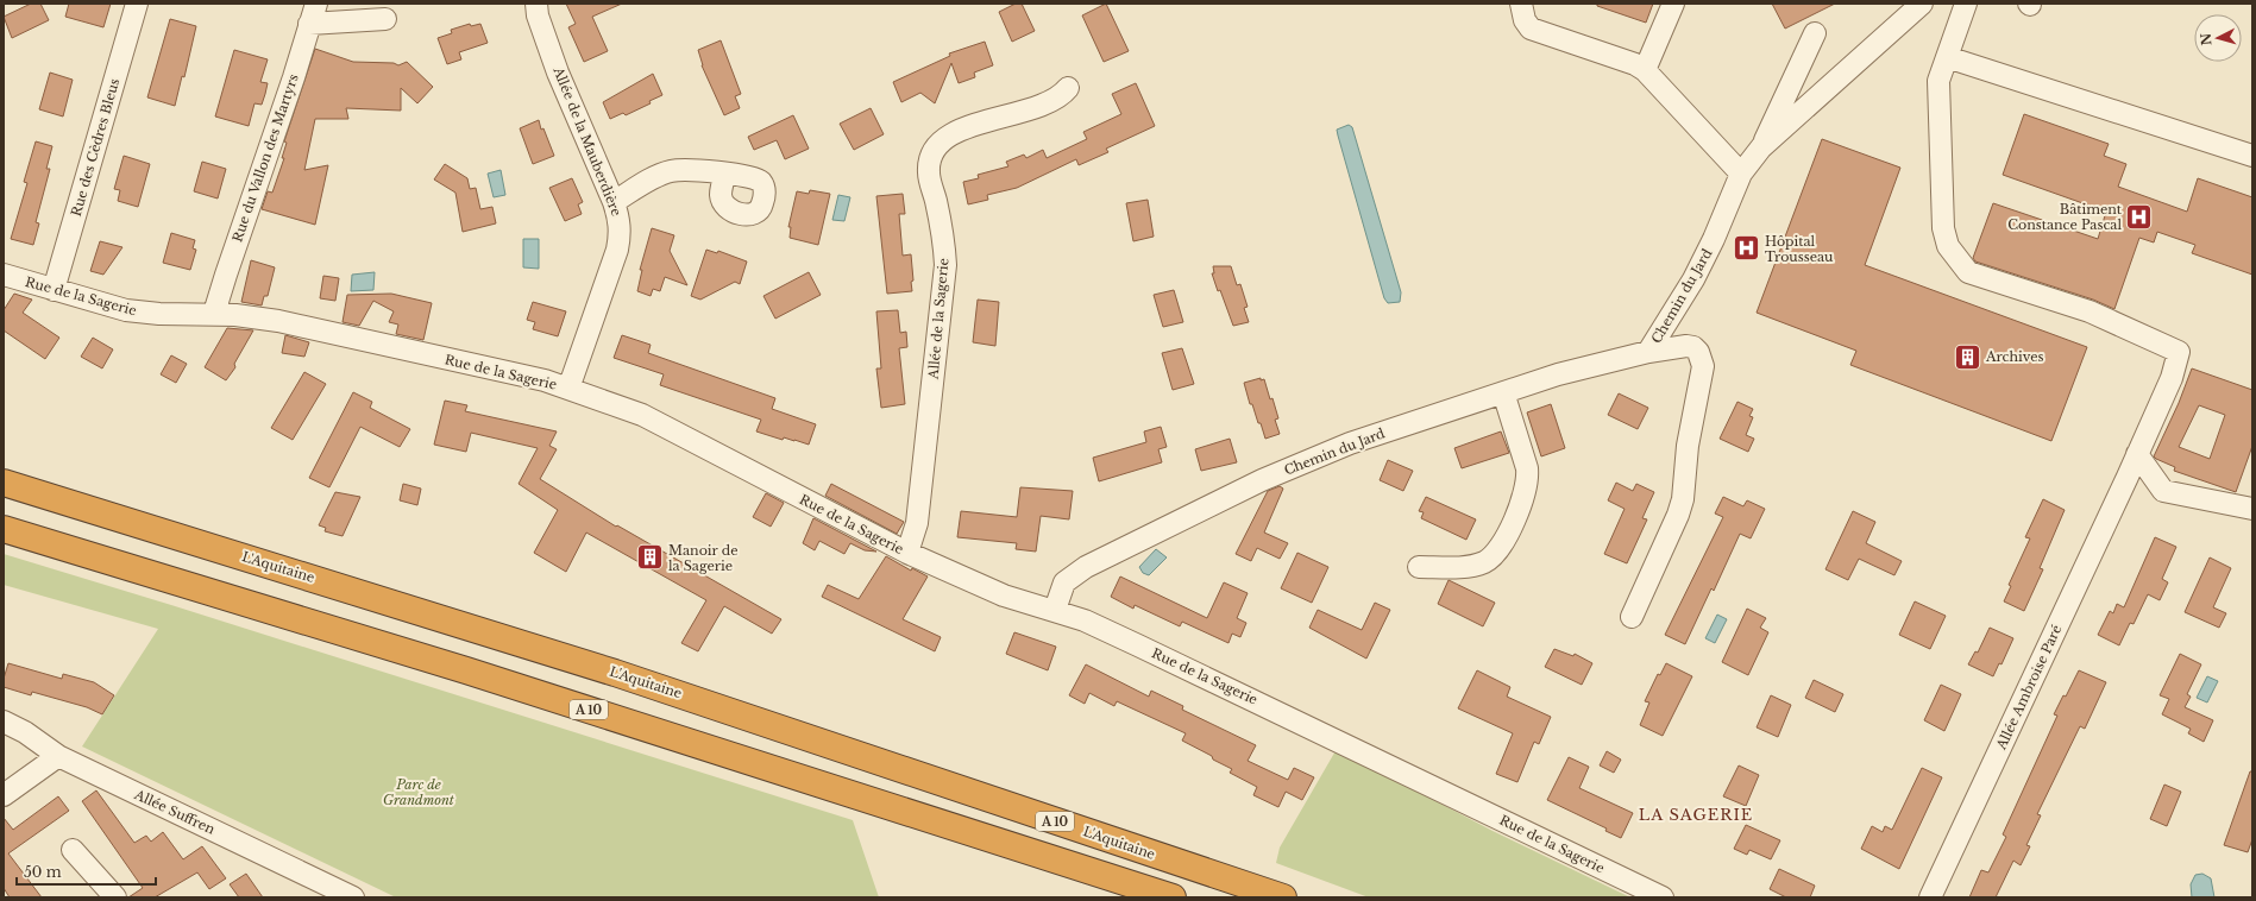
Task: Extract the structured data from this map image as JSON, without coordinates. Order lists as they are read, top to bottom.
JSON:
{
  "streets": {
    "highway": ["L'Aquitaine", "A 10"],
    "street": [
      "Allée de la Mauberdière",
      "Rue des Cèdres Bleus",
      "Rue du Vallon des Martyrs",
      "Rue de la Sagerie",
      "Chemin du Jard",
      "Allée de la Sagerie",
      "Allée Ambroise Paré",
      "Allée Suffren"
    ]
  },
  "crossings": [
    ["Allée de la Mauberdière", "Rue de la Sagerie"],
    ["Rue des Cèdres Bleus", "Rue de la Sagerie"],
    ["Rue du Vallon des Martyrs", "Rue de la Sagerie"],
    ["Rue de la Sagerie", "Chemin du Jard"],
    ["Rue de la Sagerie", "Allée de la Sagerie"]
  ],
  "districts": ["LA SAGERIE"],
  "parks": ["Parc de Grandmont"],
  "places": {
    "hospital": ["Bâtiment Constance Pascal", "Hôpital Trousseau"],
    "building": ["Archives", "Manoir de la Sagerie"]
  },
  "scale_bar": "50 m",
  "north": "left"
}
